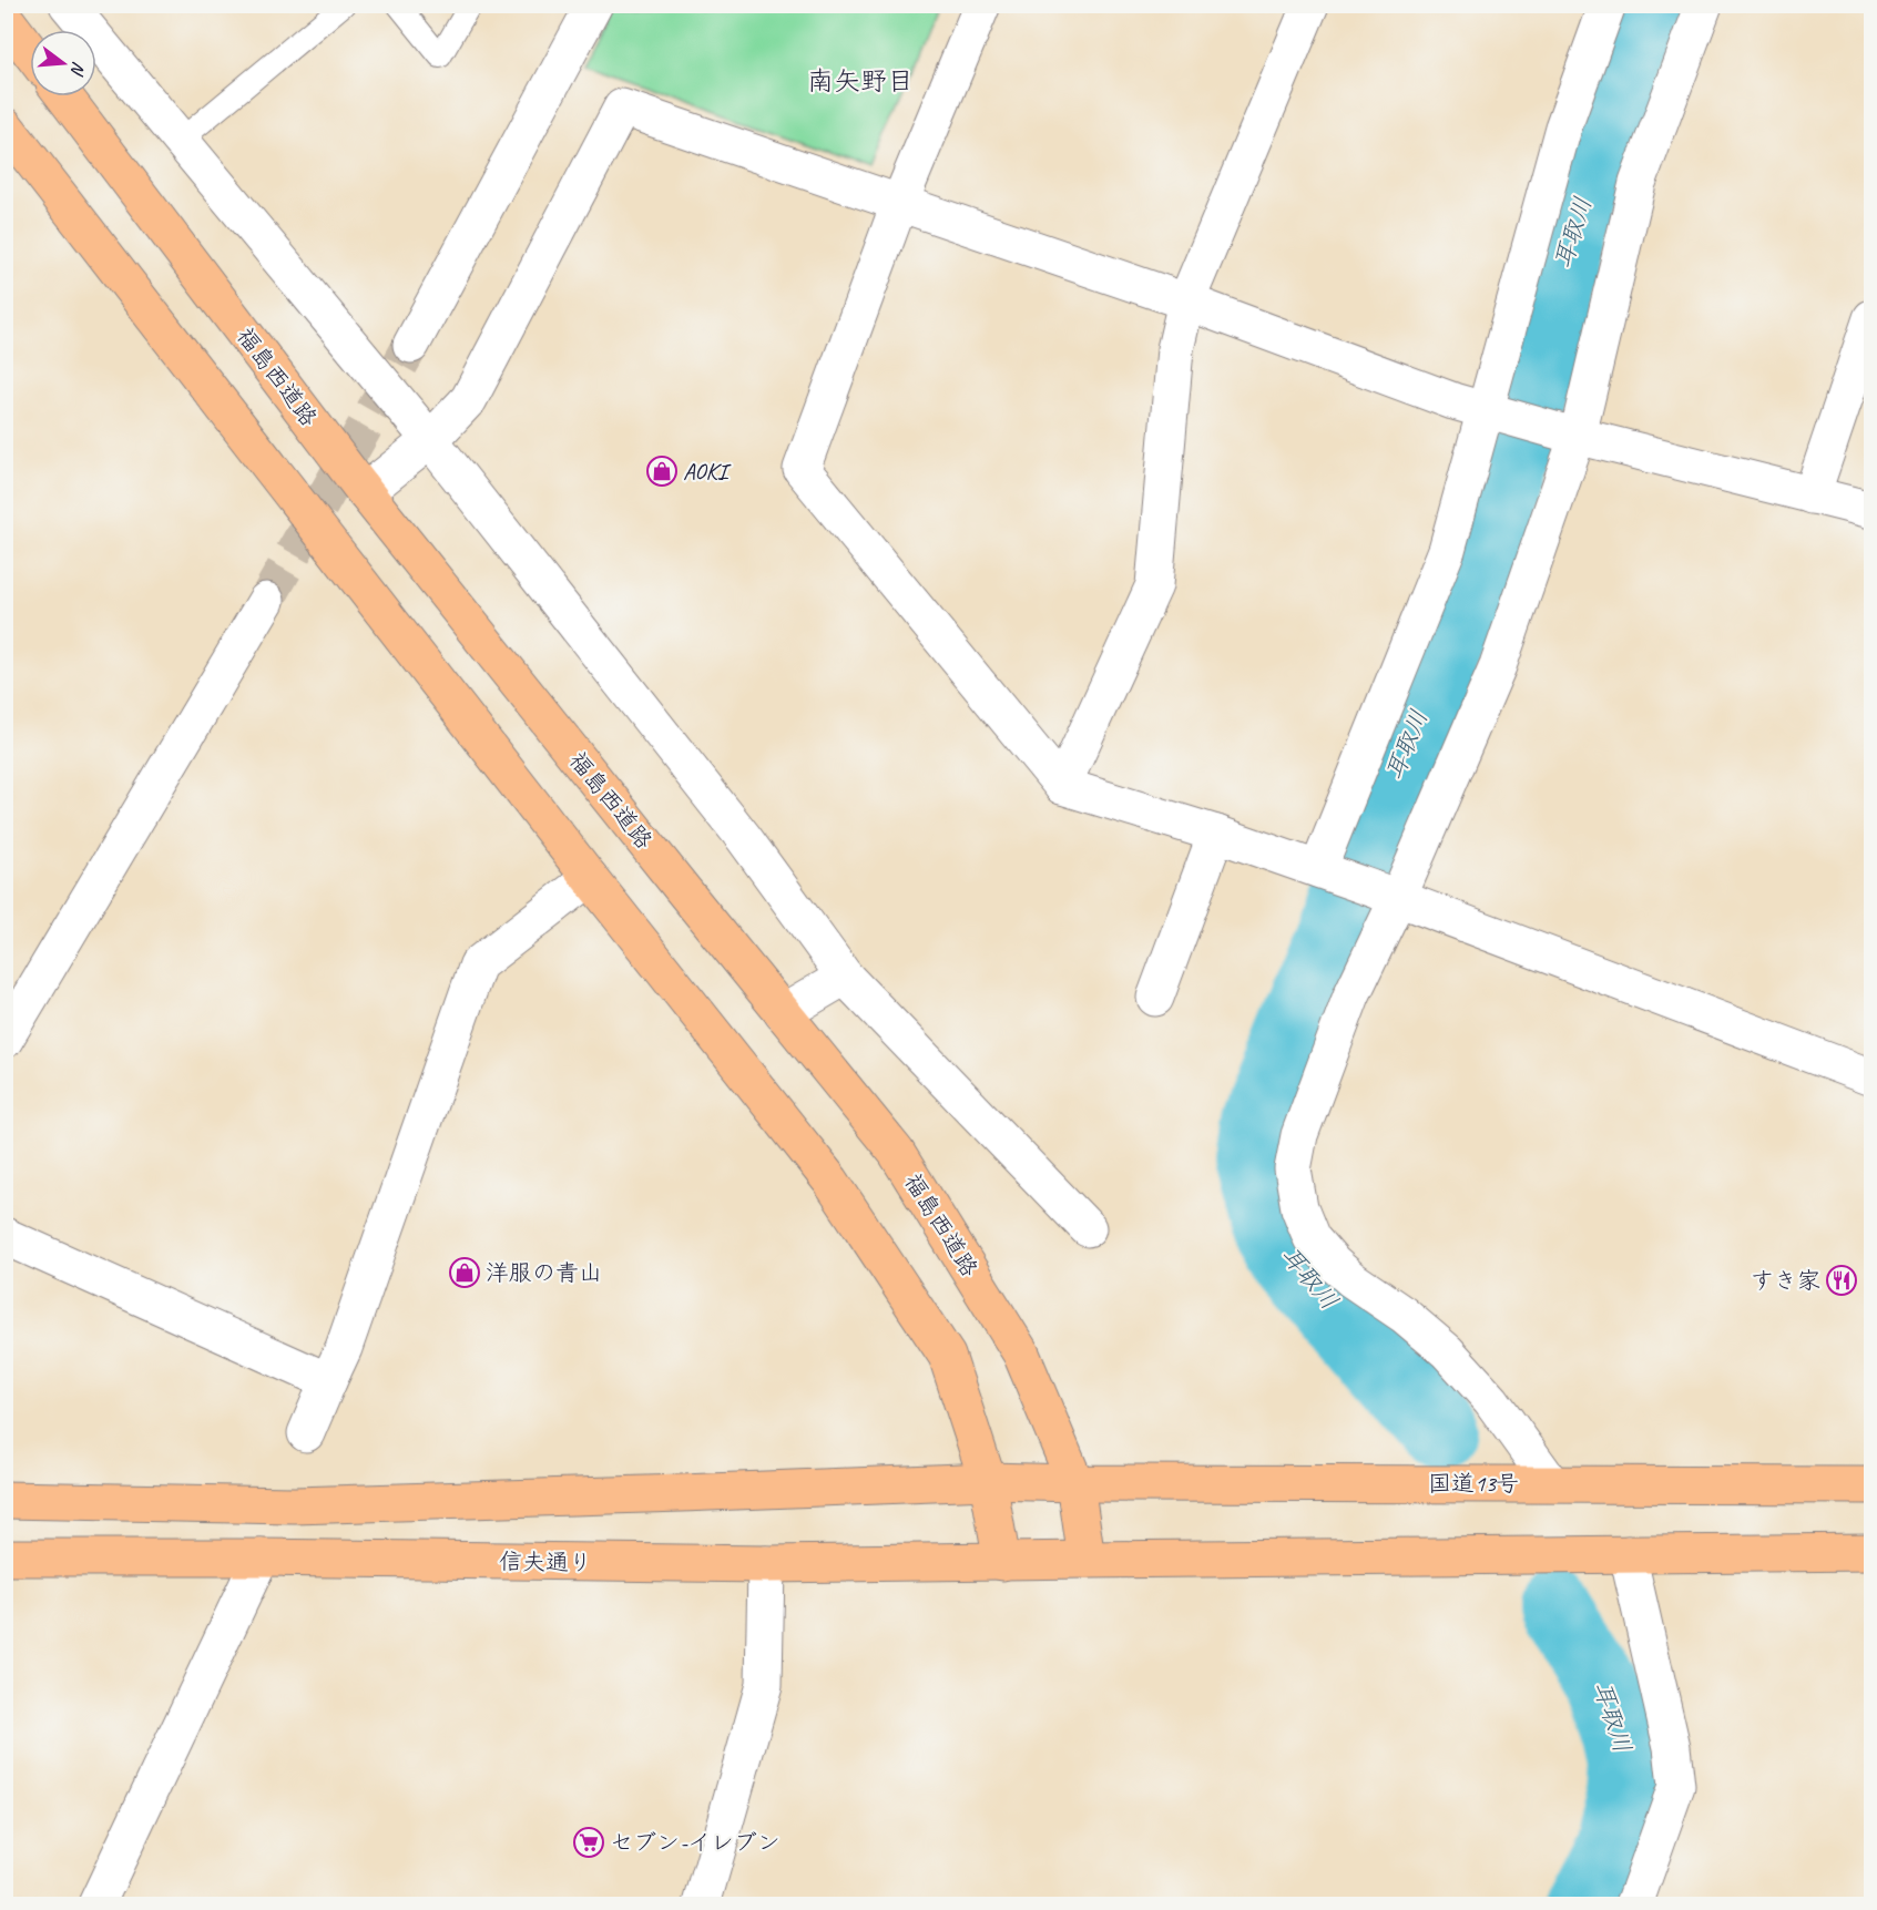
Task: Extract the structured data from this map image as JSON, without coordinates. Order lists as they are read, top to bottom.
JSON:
{
  "streets": {
    "highway": ["福島西道路", "国道13号", "信夫通り"]
  },
  "crossings": [
    ["福島西道路", "国道13号"],
    ["福島西道路", "信夫通り"]
  ],
  "districts": ["南矢野目"],
  "water": ["耳取川"],
  "places": {
    "shop": ["AOKI", "洋服の青山"],
    "restaurant": ["すき家"],
    "supermarket": ["セブン-イレブン"]
  },
  "north": "right"
}
